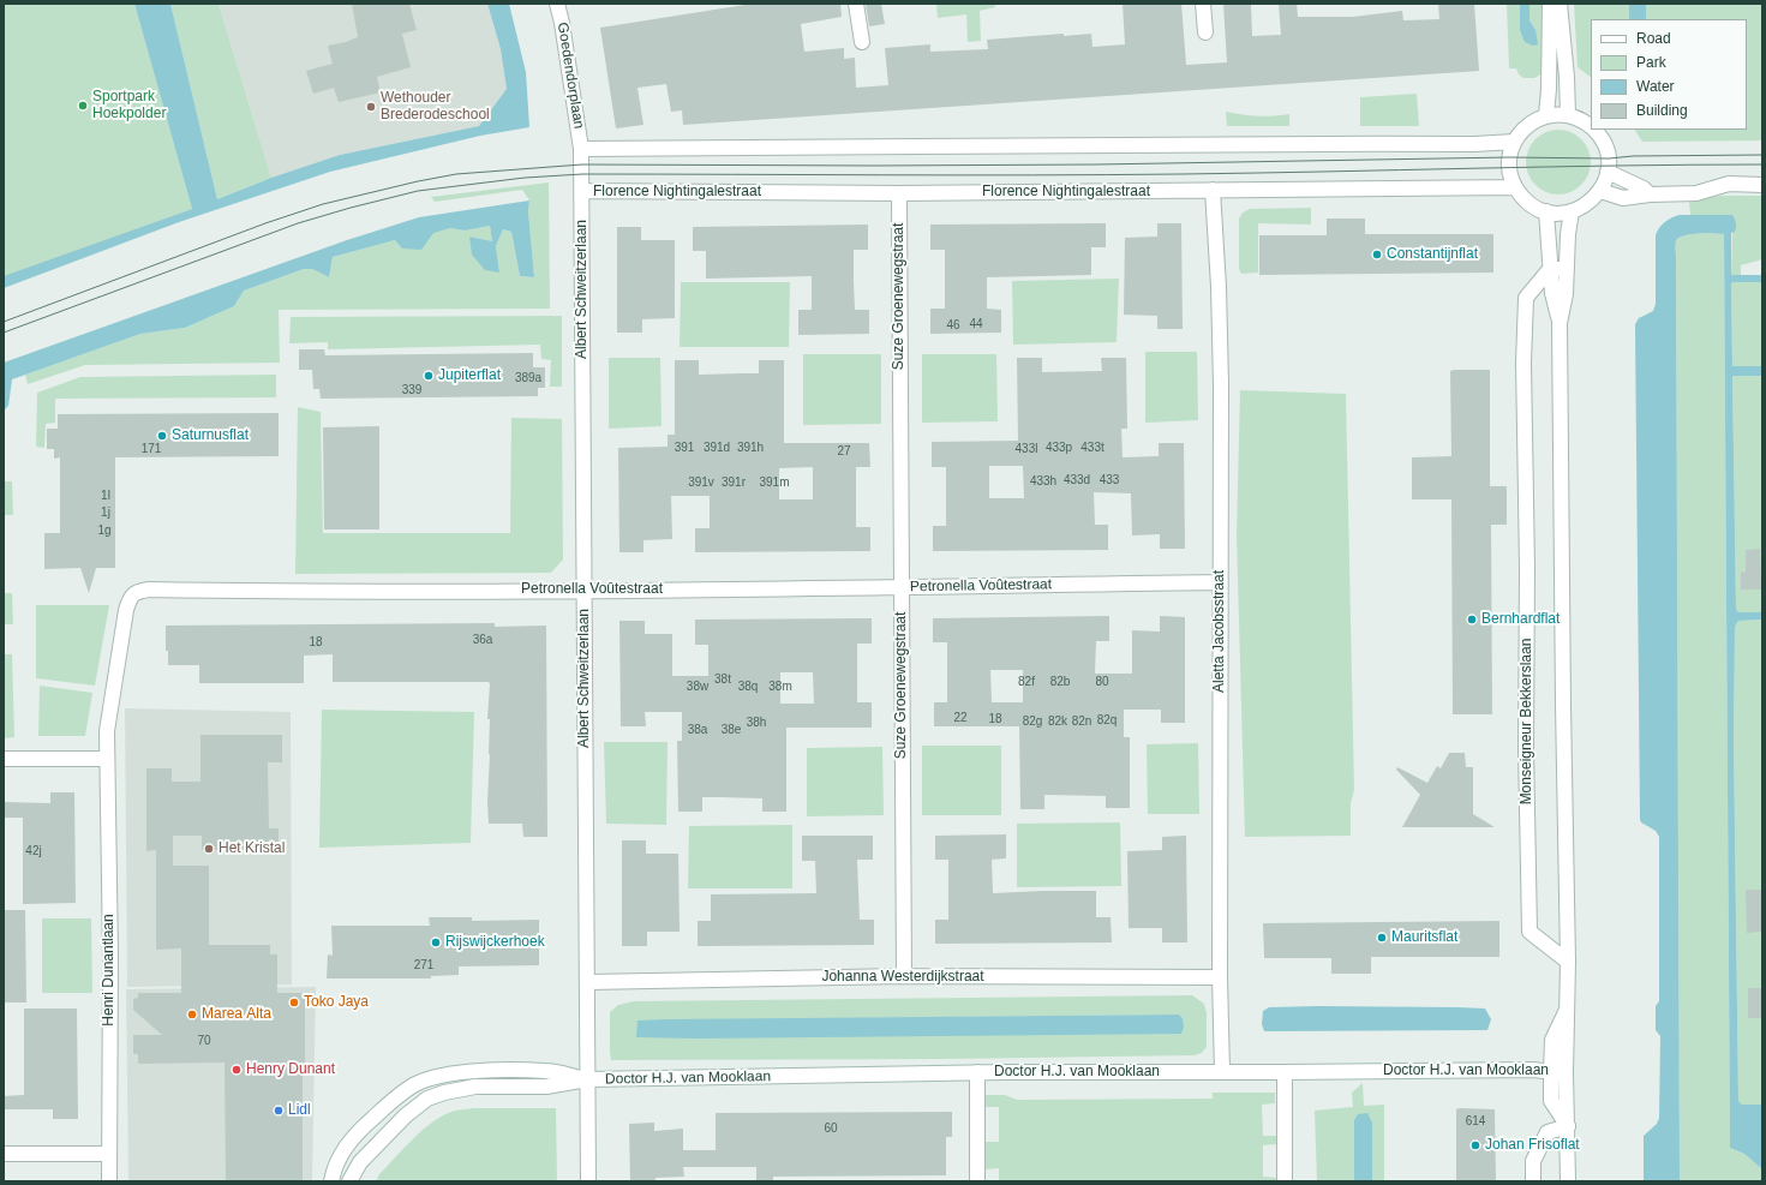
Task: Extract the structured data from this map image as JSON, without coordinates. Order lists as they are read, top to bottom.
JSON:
{
  "streets": {
    "street": [
      "Goedendorplaan",
      "Florence Nightingalestraat",
      "Albert Schweitzerlaan",
      "Suze Groenewegstraat",
      "Petronella Voûtestraat",
      "Aletta Jacobsstraat",
      "Monseigneur Bekkerslaan",
      "Henri Dunantlaan",
      "Johanna Westerdijkstraat",
      "Doctor H.J. van Mooklaan"
    ]
  },
  "crossings": [
    ["Goedendorplaan", "Florence Nightingalestraat"],
    ["Florence Nightingalestraat", "Albert Schweitzerlaan"],
    ["Florence Nightingalestraat", "Suze Groenewegstraat"],
    ["Florence Nightingalestraat", "Aletta Jacobsstraat"],
    ["Albert Schweitzerlaan", "Petronella Voûtestraat"],
    ["Albert Schweitzerlaan", "Johanna Westerdijkstraat"],
    ["Albert Schweitzerlaan", "Doctor H.J. van Mooklaan"],
    ["Suze Groenewegstraat", "Petronella Voûtestraat"],
    ["Suze Groenewegstraat", "Johanna Westerdijkstraat"],
    ["Petronella Voûtestraat", "Aletta Jacobsstraat"],
    ["Petronella Voûtestraat", "Henri Dunantlaan"],
    ["Aletta Jacobsstraat", "Johanna Westerdijkstraat"],
    ["Aletta Jacobsstraat", "Doctor H.J. van Mooklaan"]
  ],
  "places": [
    "Sportpark Hoekpolder",
    "Wethouder Brederodeschool",
    "Constantijnflat",
    "Jupiterflat",
    "Saturnusflat",
    "Bernhardflat",
    "Het Kristal",
    "Mauritsflat",
    "Rijswijckerhoek",
    "Toko Jaya",
    "Marea Alta",
    "Henry Dunant",
    "Lidl",
    "Johan Frisoflat"
  ],
  "house_numbers": [
    "44",
    "46",
    "389a",
    "339",
    "391",
    "391d",
    "391h",
    "433p",
    "433t",
    "171",
    "433l",
    "27",
    "433d",
    "433",
    "433h",
    "391v",
    "391r",
    "391m",
    "1l",
    "1j",
    "1g",
    "36a",
    "18",
    "38t",
    "82f",
    "82b",
    "80",
    "38w",
    "38q",
    "38m",
    "22",
    "18",
    "82q",
    "82g",
    "82k",
    "82n",
    "38h",
    "38a",
    "38e",
    "42j",
    "271",
    "70",
    "614",
    "60"
  ],
  "legend": [
    "Road",
    "Park",
    "Water",
    "Building"
  ]
}
